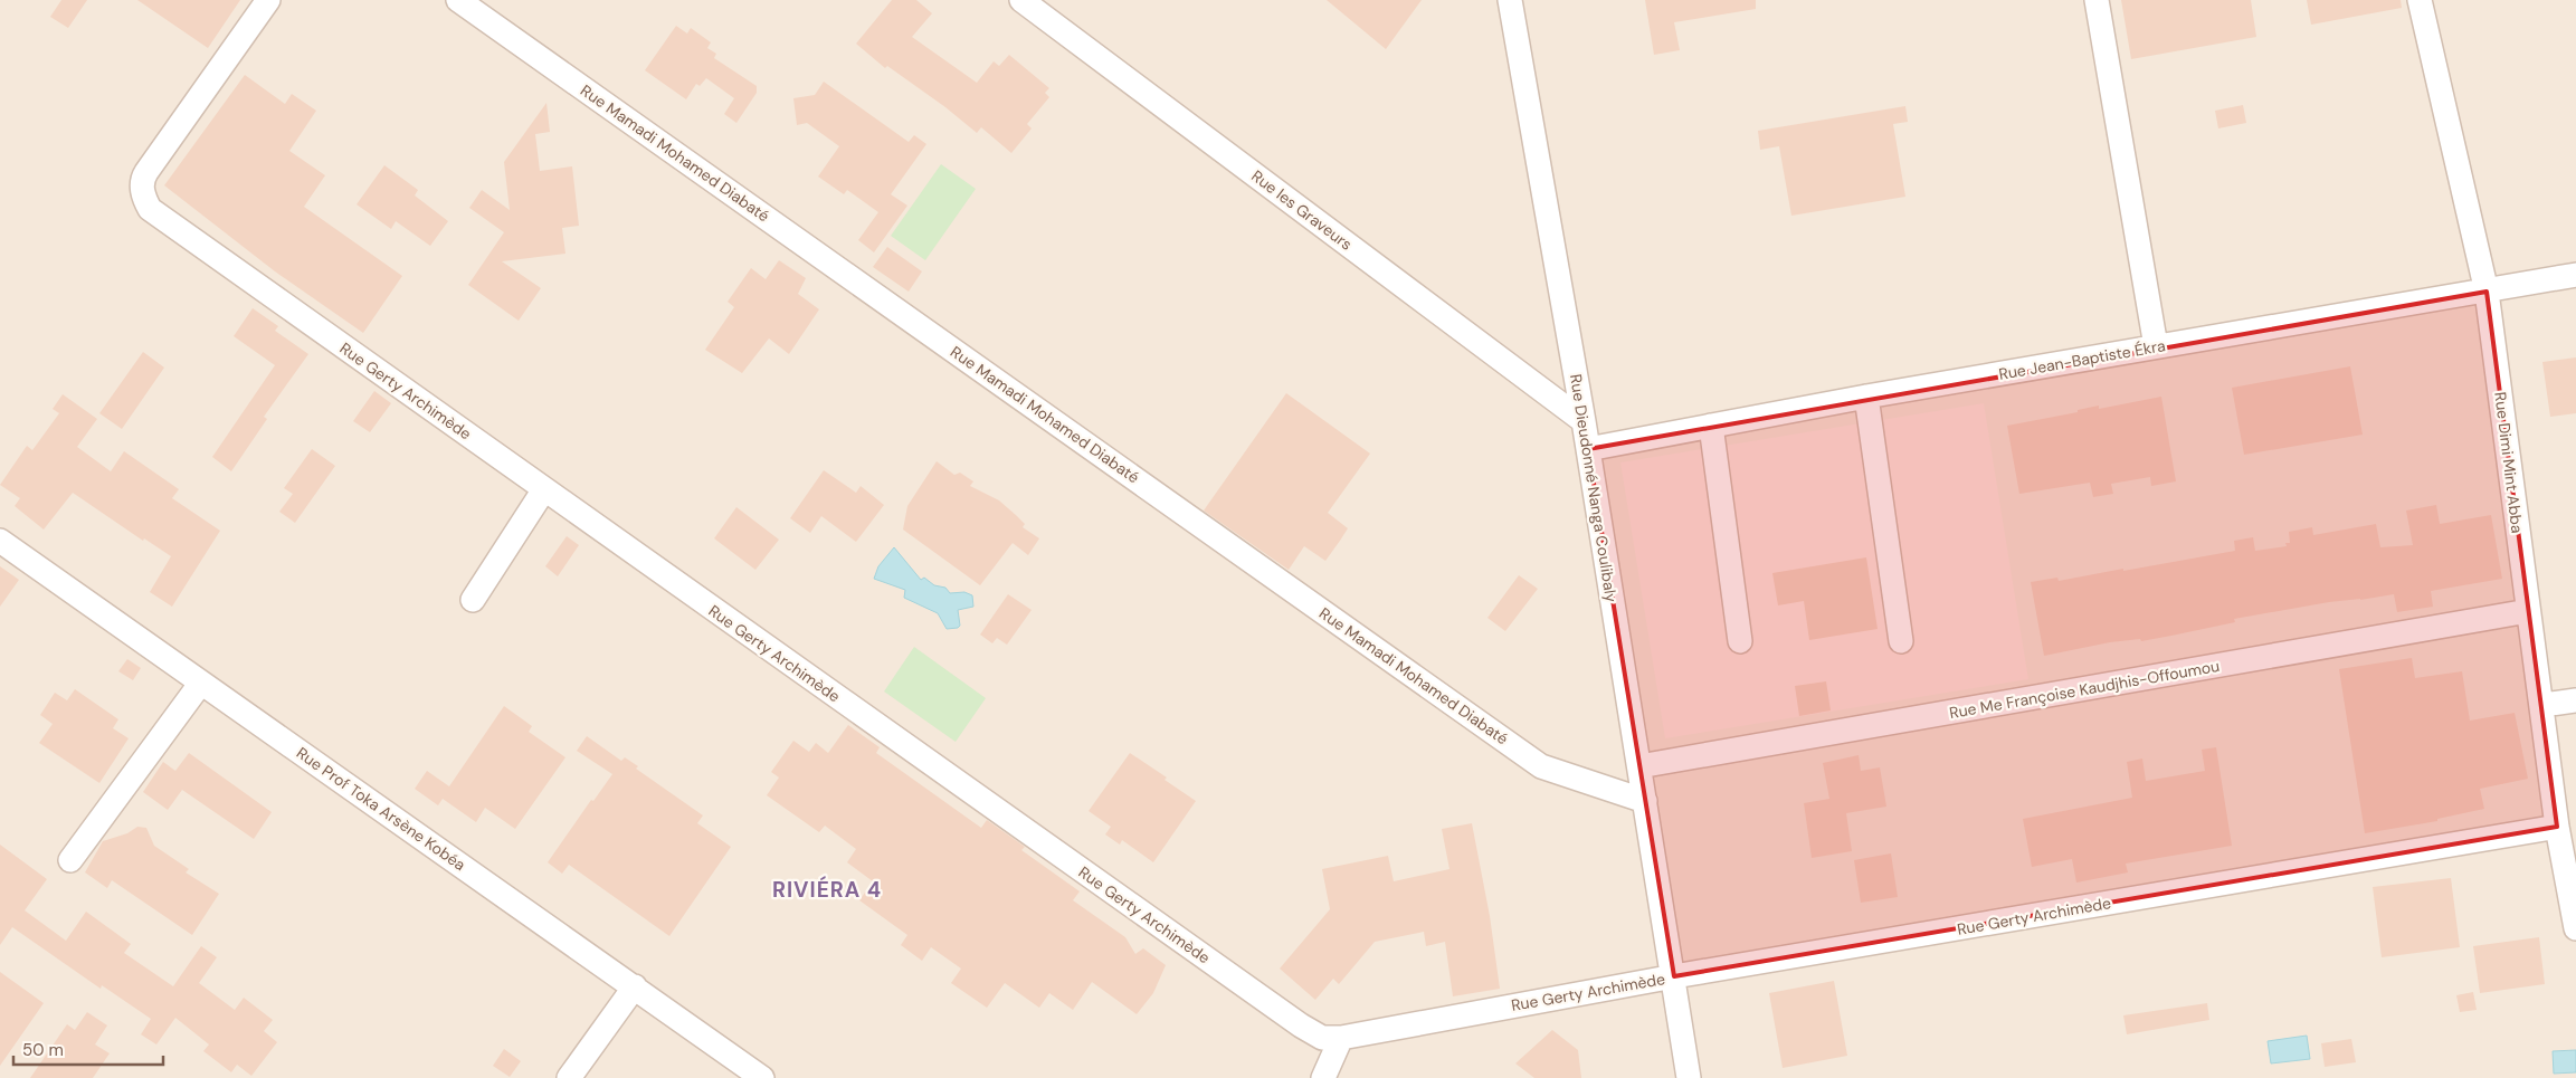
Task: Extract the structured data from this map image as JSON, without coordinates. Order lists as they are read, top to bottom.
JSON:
{
  "streets": {
    "street": [
      "Rue Mamadi Mohamed Diabaté",
      "Rue les Graveurs",
      "Rue Jean-Baptiste Ékra",
      "Rue Gerty Archimède",
      "Rue Dimi Mint Abba",
      "Rue Dieudonné Nanga Coulibaly",
      "Rue Me Françoise Kaudjhis-Offoumou",
      "Rue Prof Toka Arsène Kobéa"
    ]
  },
  "crossings": [
    ["Rue Mamadi Mohamed Diabaté", "Rue Dieudonné Nanga Coulibaly"],
    ["Rue les Graveurs", "Rue Dieudonné Nanga Coulibaly"],
    ["Rue Jean-Baptiste Ékra", "Rue Dimi Mint Abba"],
    ["Rue Jean-Baptiste Ékra", "Rue Dieudonné Nanga Coulibaly"],
    ["Rue Gerty Archimède", "Rue Dimi Mint Abba"],
    ["Rue Gerty Archimède", "Rue Dieudonné Nanga Coulibaly"],
    ["Rue Dimi Mint Abba", "Rue Me Françoise Kaudjhis-Offoumou"],
    ["Rue Dieudonné Nanga Coulibaly", "Rue Me Françoise Kaudjhis-Offoumou"]
  ],
  "districts": ["RIVIÉRA 4"],
  "scale_bar": "50 m"
}
